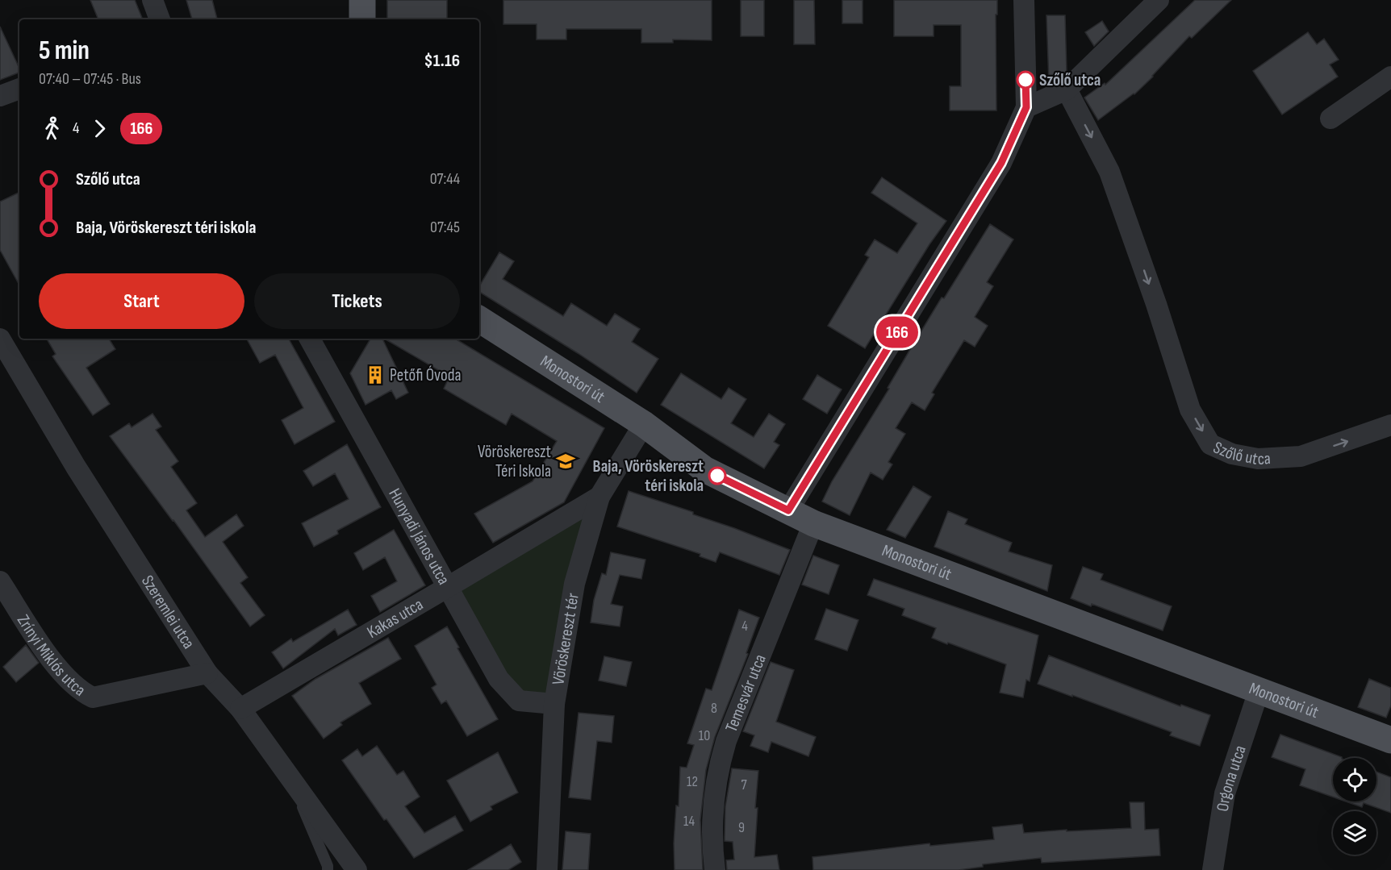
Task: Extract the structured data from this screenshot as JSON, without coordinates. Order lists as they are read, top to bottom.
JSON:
{
  "streets": {
    "main road": ["Monostori út"],
    "street": [
      "Szőlő utca",
      "Hunyadi János utca",
      "Szeremlei utca",
      "Kakas utca",
      "Vöröskereszt tér",
      "Zrínyi Miklós utca",
      "Temesvár utca",
      "Orgona utca"
    ]
  },
  "crossings": [
    ["Monostori út", "Vöröskereszt tér"],
    ["Monostori út", "Temesvár utca"],
    ["Monostori út", "Orgona utca"],
    ["Hunyadi János utca", "Kakas utca"],
    ["Hunyadi János utca", "Vöröskereszt tér"],
    ["Szeremlei utca", "Kakas utca"],
    ["Szeremlei utca", "Zrínyi Miklós utca"],
    ["Kakas utca", "Vöröskereszt tér"]
  ],
  "one_way": ["Szőlő utca"],
  "places": {
    "other": ["Szőlő utca", "Baja, Vöröskereszt téri iskola"],
    "building": ["Petőfi Óvoda"],
    "school or university": ["Vöröskereszt Téri Iskola"]
  },
  "lines": ["bus line 166"],
  "house_numbers": [
    "4",
    "8",
    "10",
    "12",
    "7",
    "14",
    "9"
  ],
  "page": {
    "on_map": "166",
    "heading": ["5 min", "07:40 – 07:45 · Bus", "$1.16"],
    "legs": ["4", "166"],
    "list": [
      {
        "name": "Szőlő utca",
        "value": "07:44"
      },
      {
        "name": "Baja, Vöröskereszt téri iskola",
        "value": "07:45"
      }
    ],
    "buttons": ["Start", "Tickets"]
  }
}
